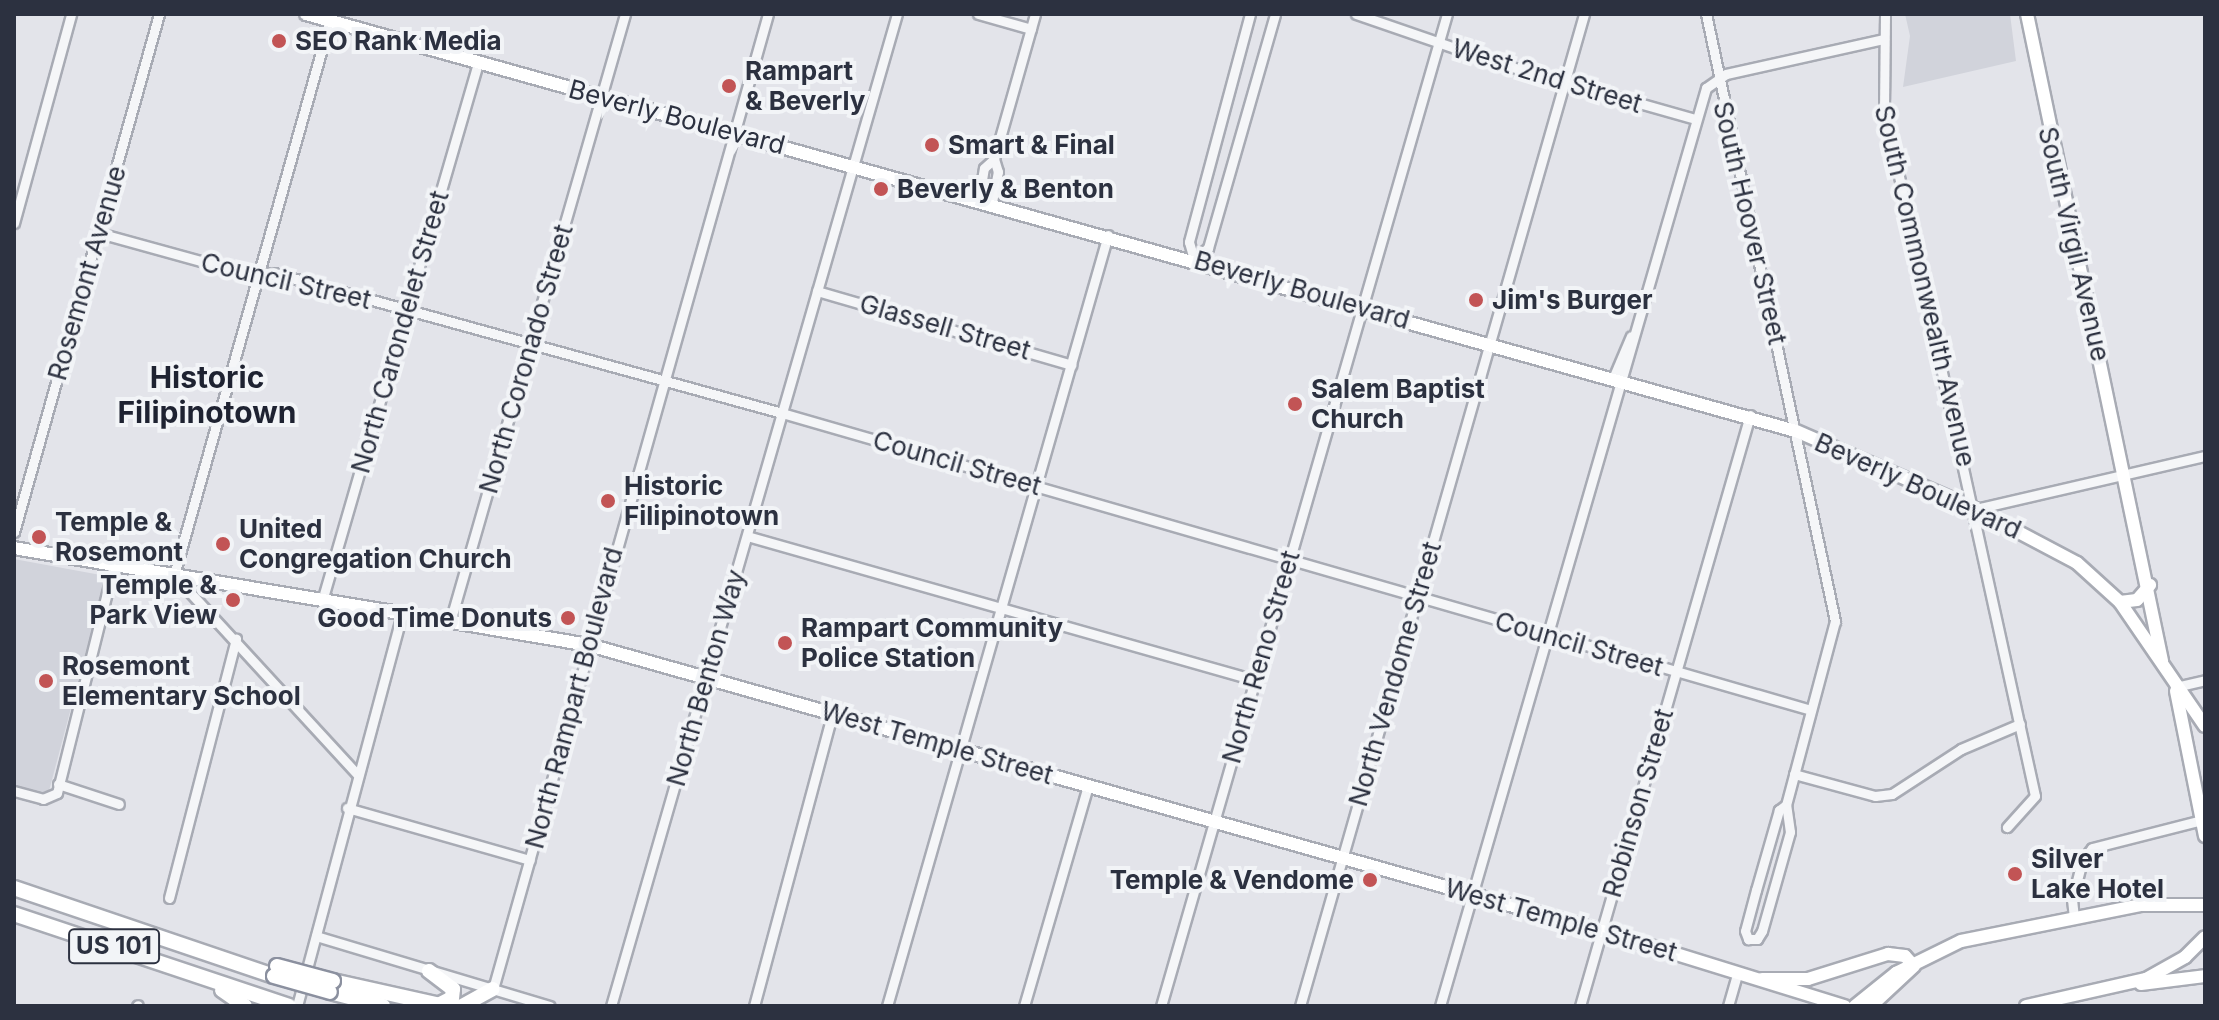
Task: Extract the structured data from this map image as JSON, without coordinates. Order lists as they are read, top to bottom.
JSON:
{
  "streets": {
    "highway": ["US 101"],
    "main road": ["Beverly Boulevard", "South Virgil Avenue", "West Temple Street"],
    "street": [
      "West 2nd Street",
      "South Hoover Street",
      "Rosemont Avenue",
      "Council Street",
      "South Commonwealth Avenue",
      "Glassell Street",
      "North Carondelet Street",
      "North Coronado Street",
      "North Reno Street",
      "North Vendome Street",
      "North Benton Way",
      "North Rampart Boulevard",
      "Robinson Street"
    ]
  },
  "crossings": [
    ["West 2nd Street", "North Reno Street"],
    ["West 2nd Street", "North Vendome Street"],
    ["Beverly Boulevard", "South Hoover Street"],
    ["Beverly Boulevard", "South Virgil Avenue"],
    ["Beverly Boulevard", "South Commonwealth Avenue"],
    ["Beverly Boulevard", "North Carondelet Street"],
    ["Beverly Boulevard", "North Coronado Street"],
    ["Beverly Boulevard", "North Reno Street"],
    ["Beverly Boulevard", "North Vendome Street"],
    ["Beverly Boulevard", "North Benton Way"],
    ["Beverly Boulevard", "North Rampart Boulevard"],
    ["Beverly Boulevard", "Robinson Street"],
    ["South Hoover Street", "Council Street"],
    ["Rosemont Avenue", "Council Street"],
    ["Council Street", "North Carondelet Street"],
    ["Council Street", "North Coronado Street"],
    ["Council Street", "North Reno Street"],
    ["Council Street", "North Vendome Street"],
    ["Council Street", "North Benton Way"],
    ["Council Street", "North Rampart Boulevard"],
    ["Council Street", "Robinson Street"],
    ["Glassell Street", "North Benton Way"],
    ["North Carondelet Street", "West Temple Street"],
    ["North Coronado Street", "West Temple Street"],
    ["North Reno Street", "West Temple Street"],
    ["North Vendome Street", "West Temple Street"],
    ["North Benton Way", "West Temple Street"],
    ["North Rampart Boulevard", "West Temple Street"],
    ["West Temple Street", "Robinson Street"]
  ],
  "districts": ["Historic Filipinotown"],
  "places": [
    "SEO Rank Media",
    "Rampart & Beverly",
    "Smart & Final",
    "Beverly & Benton",
    "Jim's Burger",
    "Salem Baptist Church",
    "Historic Filipinotown",
    "Temple & Rosemont",
    "United Congregation Church",
    "Temple & Park View",
    "Good Time Donuts",
    "Rampart Community Police Station",
    "Rosemont Elementary School",
    "Silver Lake Hotel",
    "Temple & Vendome"
  ]
}
